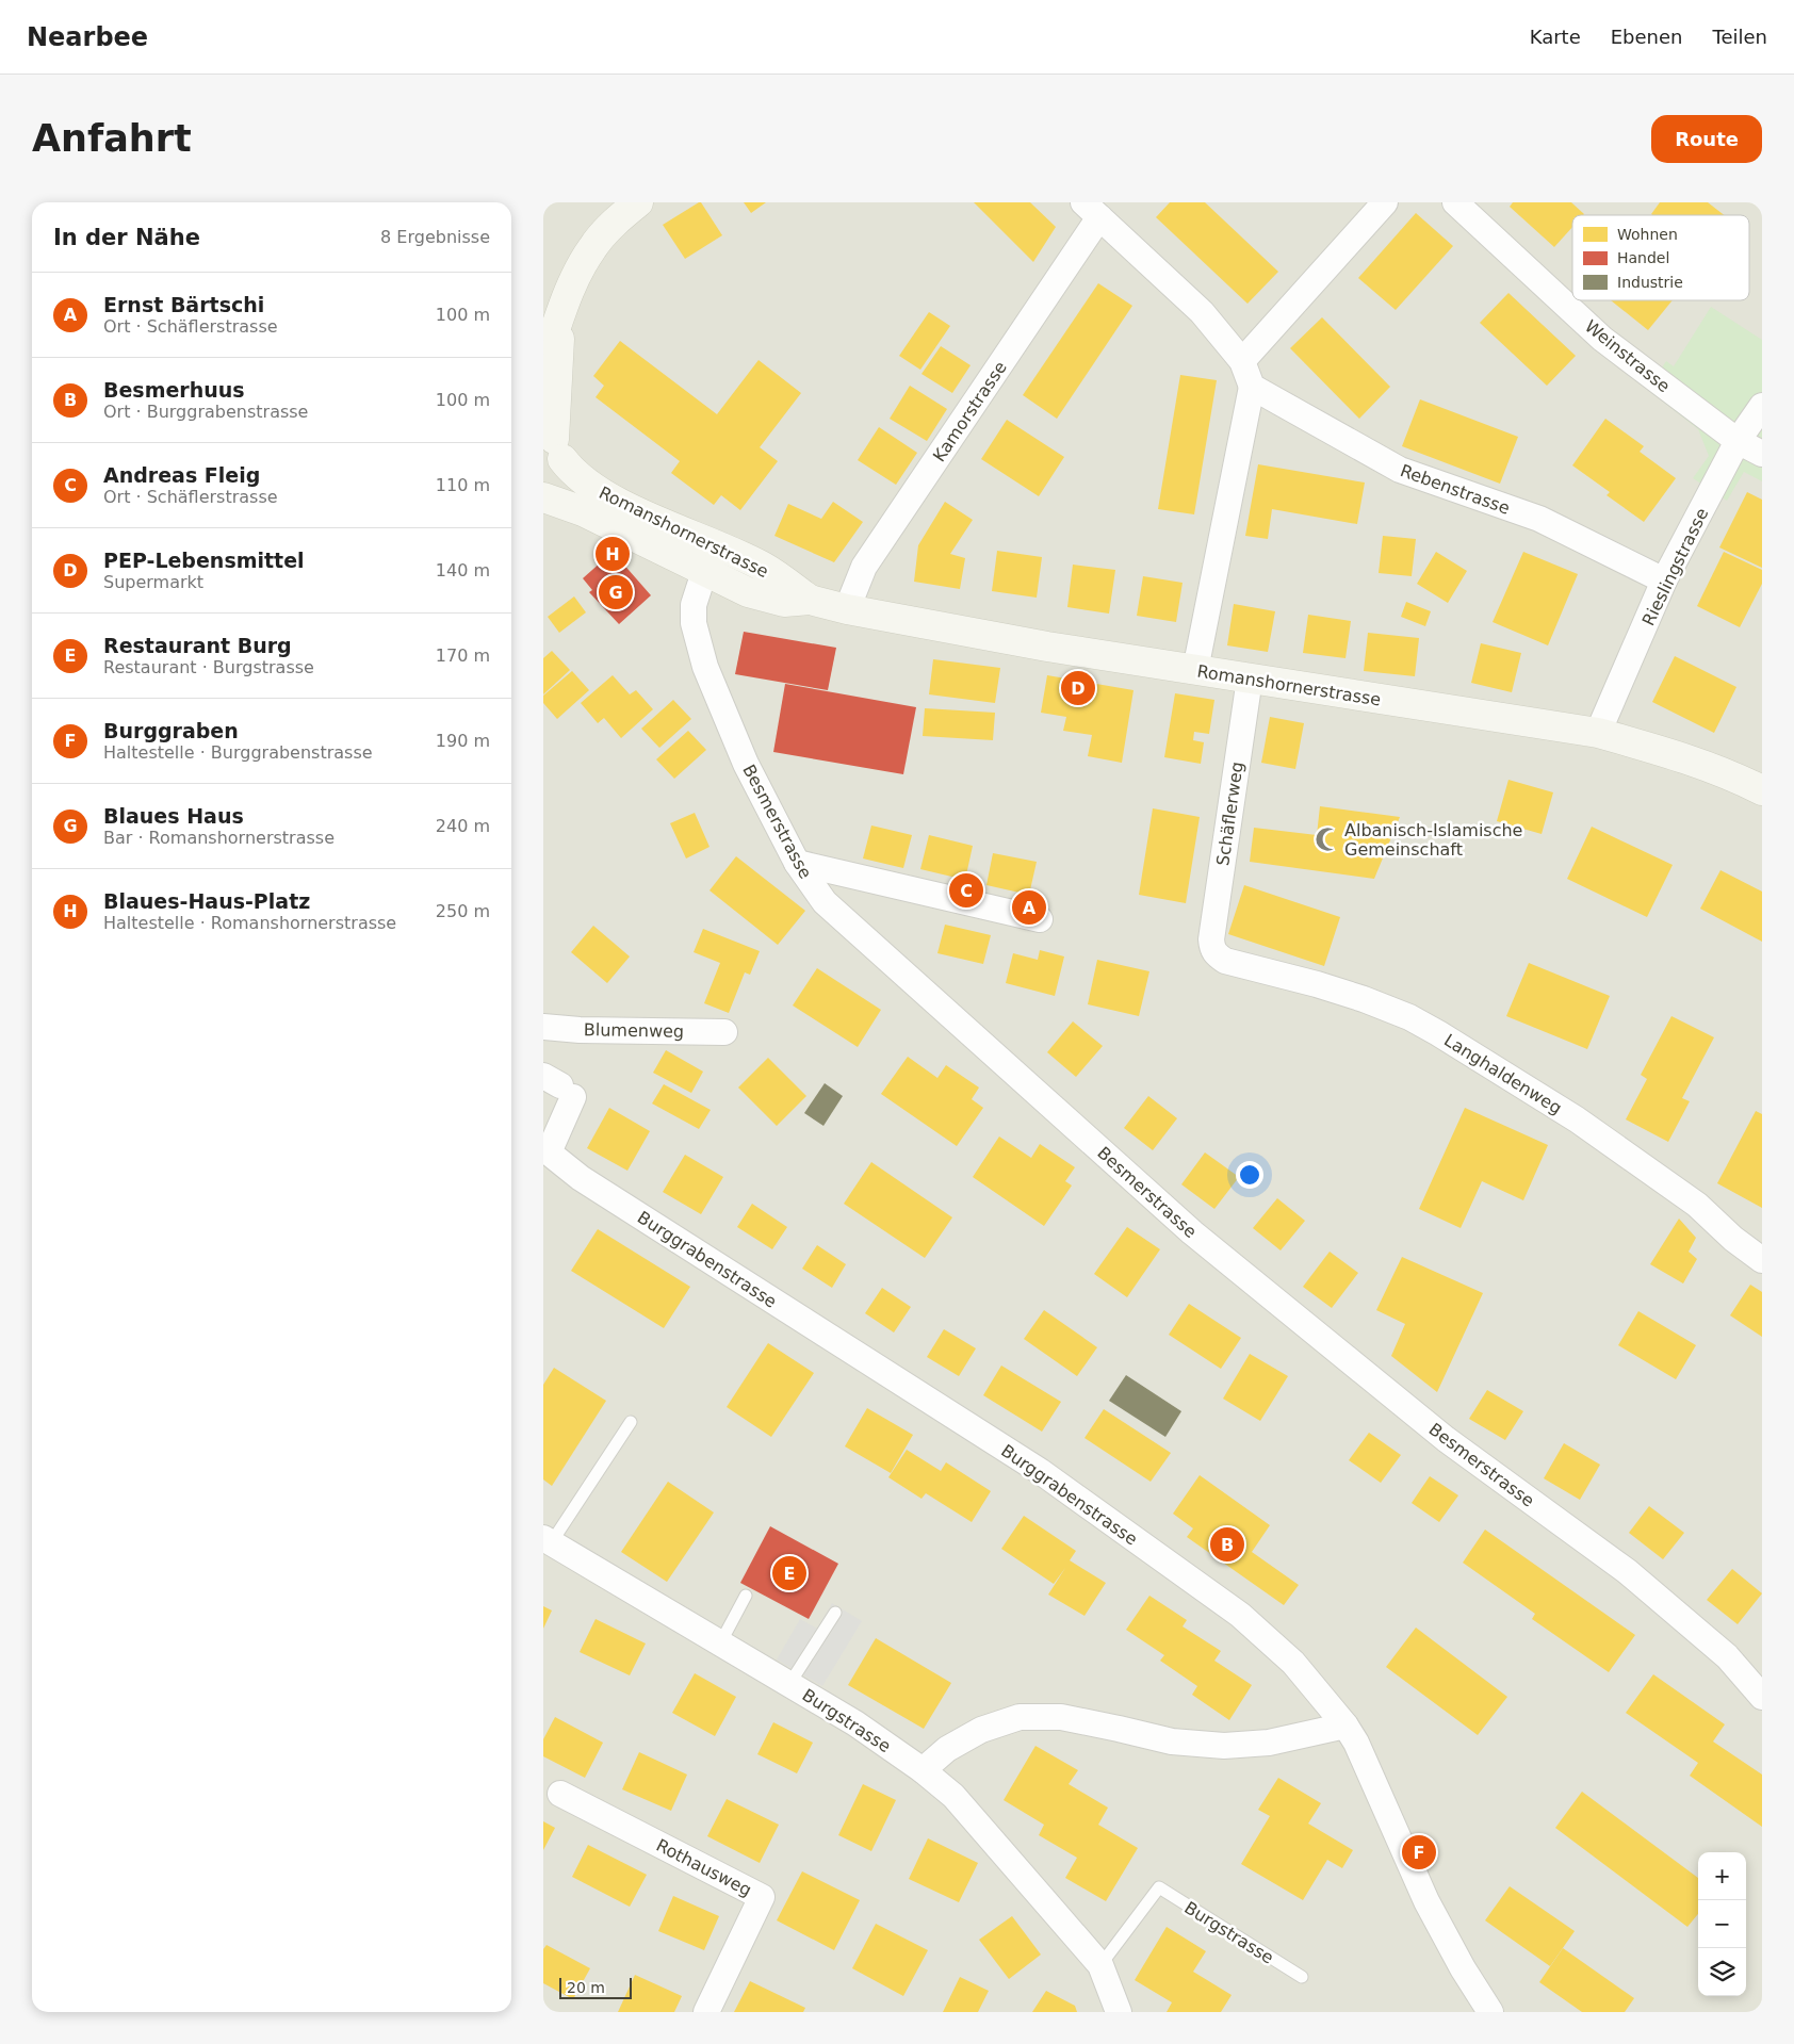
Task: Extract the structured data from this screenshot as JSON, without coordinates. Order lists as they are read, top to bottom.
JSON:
{
  "streets": {
    "street": [
      "Weinstrasse",
      "Kamorstrasse",
      "Rebenstrasse",
      "Romanshornerstrasse",
      "Rieslingstrasse",
      "Schäflerweg",
      "Besmerstrasse",
      "Blumenweg",
      "Langhaldenweg",
      "Burggrabenstrasse",
      "Burgstrasse",
      "Rothausweg"
    ]
  },
  "crossings": [
    ["Weinstrasse", "Rieslingstrasse"],
    ["Kamorstrasse", "Romanshornerstrasse"],
    ["Rebenstrasse", "Rieslingstrasse"],
    ["Romanshornerstrasse", "Rieslingstrasse"],
    ["Romanshornerstrasse", "Schäflerweg"],
    ["Romanshornerstrasse", "Besmerstrasse"],
    ["Schäflerweg", "Langhaldenweg"]
  ],
  "places": {
    "mosque": ["Albanisch-Islamische Gemeinschaft"]
  },
  "legend": ["Wohnen", "Handel", "Industrie"],
  "scale_bar": "20 m",
  "page": {
    "header": "Nearbee",
    "nav": ["Karte", "Ebenen", "Teilen"],
    "buttons": "Route",
    "title": "Anfahrt",
    "heading": ["In der Nähe", "8 Ergebnisse"],
    "list": [
      {
        "mark": "A",
        "name": "Ernst Bärtschi",
        "note": "Ort · Schäflerstrasse",
        "value": "100 m"
      },
      {
        "mark": "B",
        "name": "Besmerhuus",
        "note": "Ort · Burggrabenstrasse",
        "value": "100 m"
      },
      {
        "mark": "C",
        "name": "Andreas Fleig",
        "note": "Ort · Schäflerstrasse",
        "value": "110 m"
      },
      {
        "mark": "D",
        "name": "PEP-Lebensmittel",
        "note": "Supermarkt",
        "value": "140 m"
      },
      {
        "mark": "E",
        "name": "Restaurant Burg",
        "note": "Restaurant · Burgstrasse",
        "value": "170 m"
      },
      {
        "mark": "F",
        "name": "Burggraben",
        "note": "Haltestelle · Burggrabenstrasse",
        "value": "190 m"
      },
      {
        "mark": "G",
        "name": "Blaues Haus",
        "note": "Bar · Romanshornerstrasse",
        "value": "240 m"
      },
      {
        "mark": "H",
        "name": "Blaues-Haus-Platz",
        "note": "Haltestelle · Romanshornerstrasse",
        "value": "250 m"
      }
    ],
    "pins": [
      "H",
      "G",
      "D",
      "C",
      "A",
      "B",
      "E",
      "F"
    ],
    "map_buttons": ["+", "−"],
    "scale": "20 m"
  }
}
